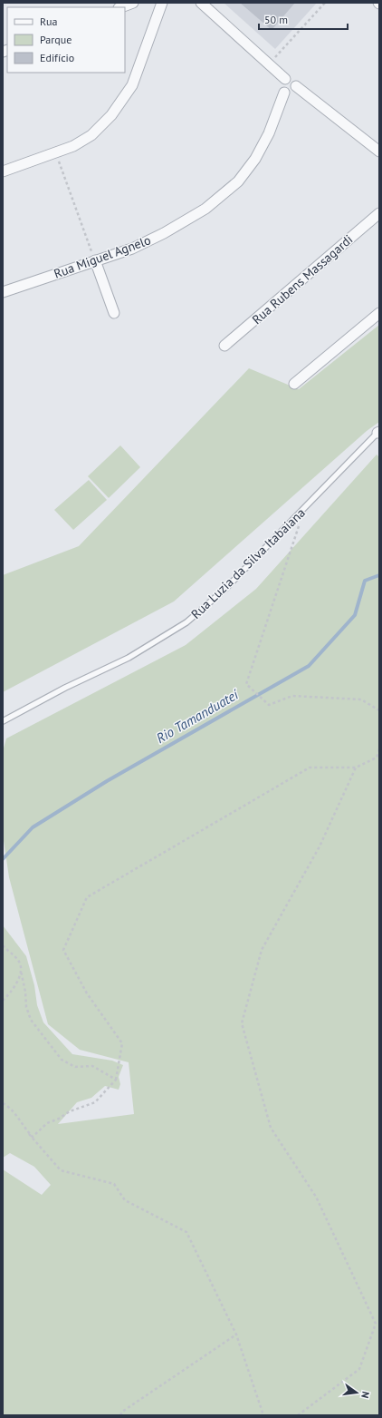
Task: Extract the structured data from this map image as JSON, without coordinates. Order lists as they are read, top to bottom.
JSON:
{
  "streets": {
    "street": ["Rua Miguel Agnelo", "Rua Rubens Massagardi"],
    "lane": ["Rua Luzia da Silva Itabaiana"]
  },
  "water": ["Rio Tamanduateí"],
  "legend": ["Rua", "Parque", "Edifício"],
  "scale_bar": "50 m",
  "north": "right"
}
